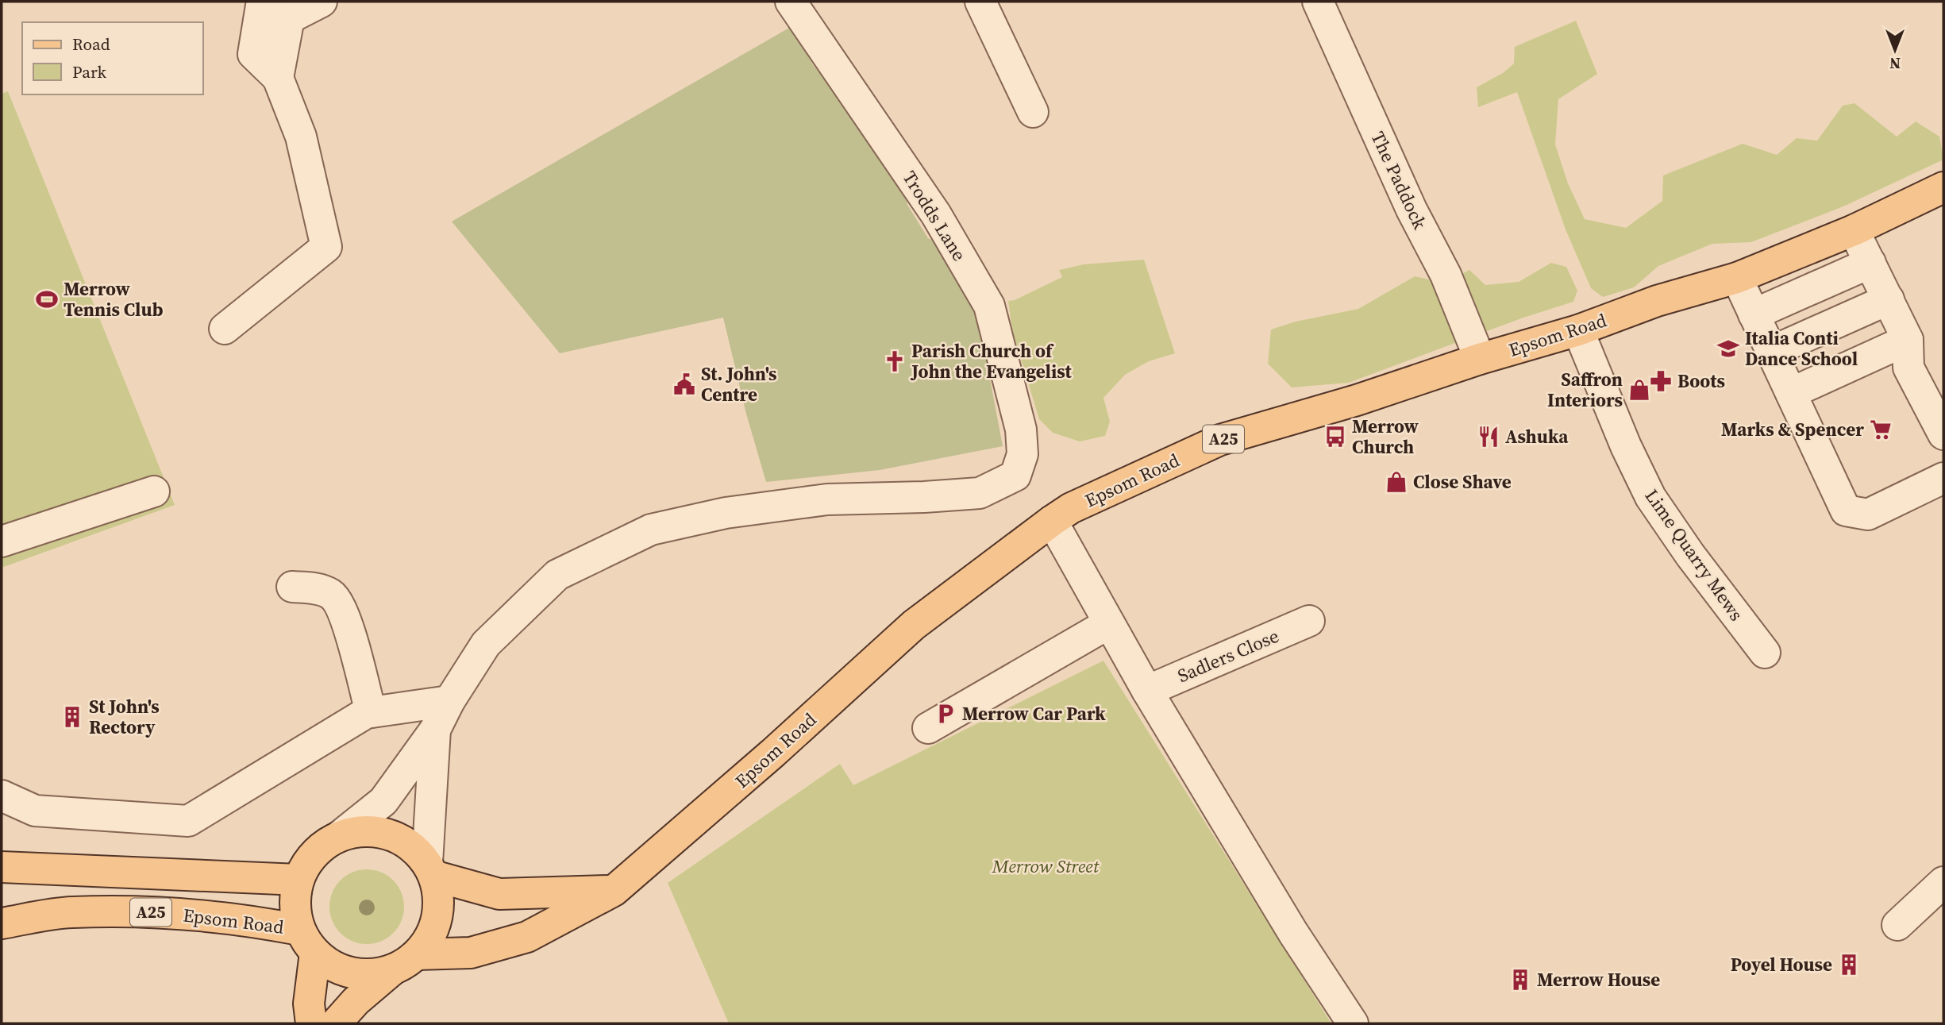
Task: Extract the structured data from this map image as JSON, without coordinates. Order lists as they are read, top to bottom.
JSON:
{
  "streets": {
    "main road": ["Epsom Road", "A25"],
    "street": [
      "The Paddock",
      "Trodds Lane",
      "Lime Quarry Mews",
      "Sadlers Close"
    ]
  },
  "crossings": [
    ["The Paddock", "Epsom Road"],
    ["Epsom Road", "A25"],
    ["Epsom Road", "Lime Quarry Mews"]
  ],
  "parks": ["Merrow Street"],
  "places": {
    "sports": ["Merrow Tennis Club"],
    "school or university": ["Italia Conti Dance School"],
    "church": ["Parish Church of John the Evangelist"],
    "pharmacy": ["Boots"],
    "public building": ["St. John's Centre"],
    "shop": ["Saffron Interiors", "Close Shave"],
    "supermarket": ["Marks & Spencer"],
    "bus stop": ["Merrow Church"],
    "restaurant": ["Ashuka"],
    "parking": ["Merrow Car Park"],
    "building": ["St John's Rectory", "Poyel House", "Merrow House"]
  },
  "legend": ["Road", "Park"],
  "north": "bottom"
}
